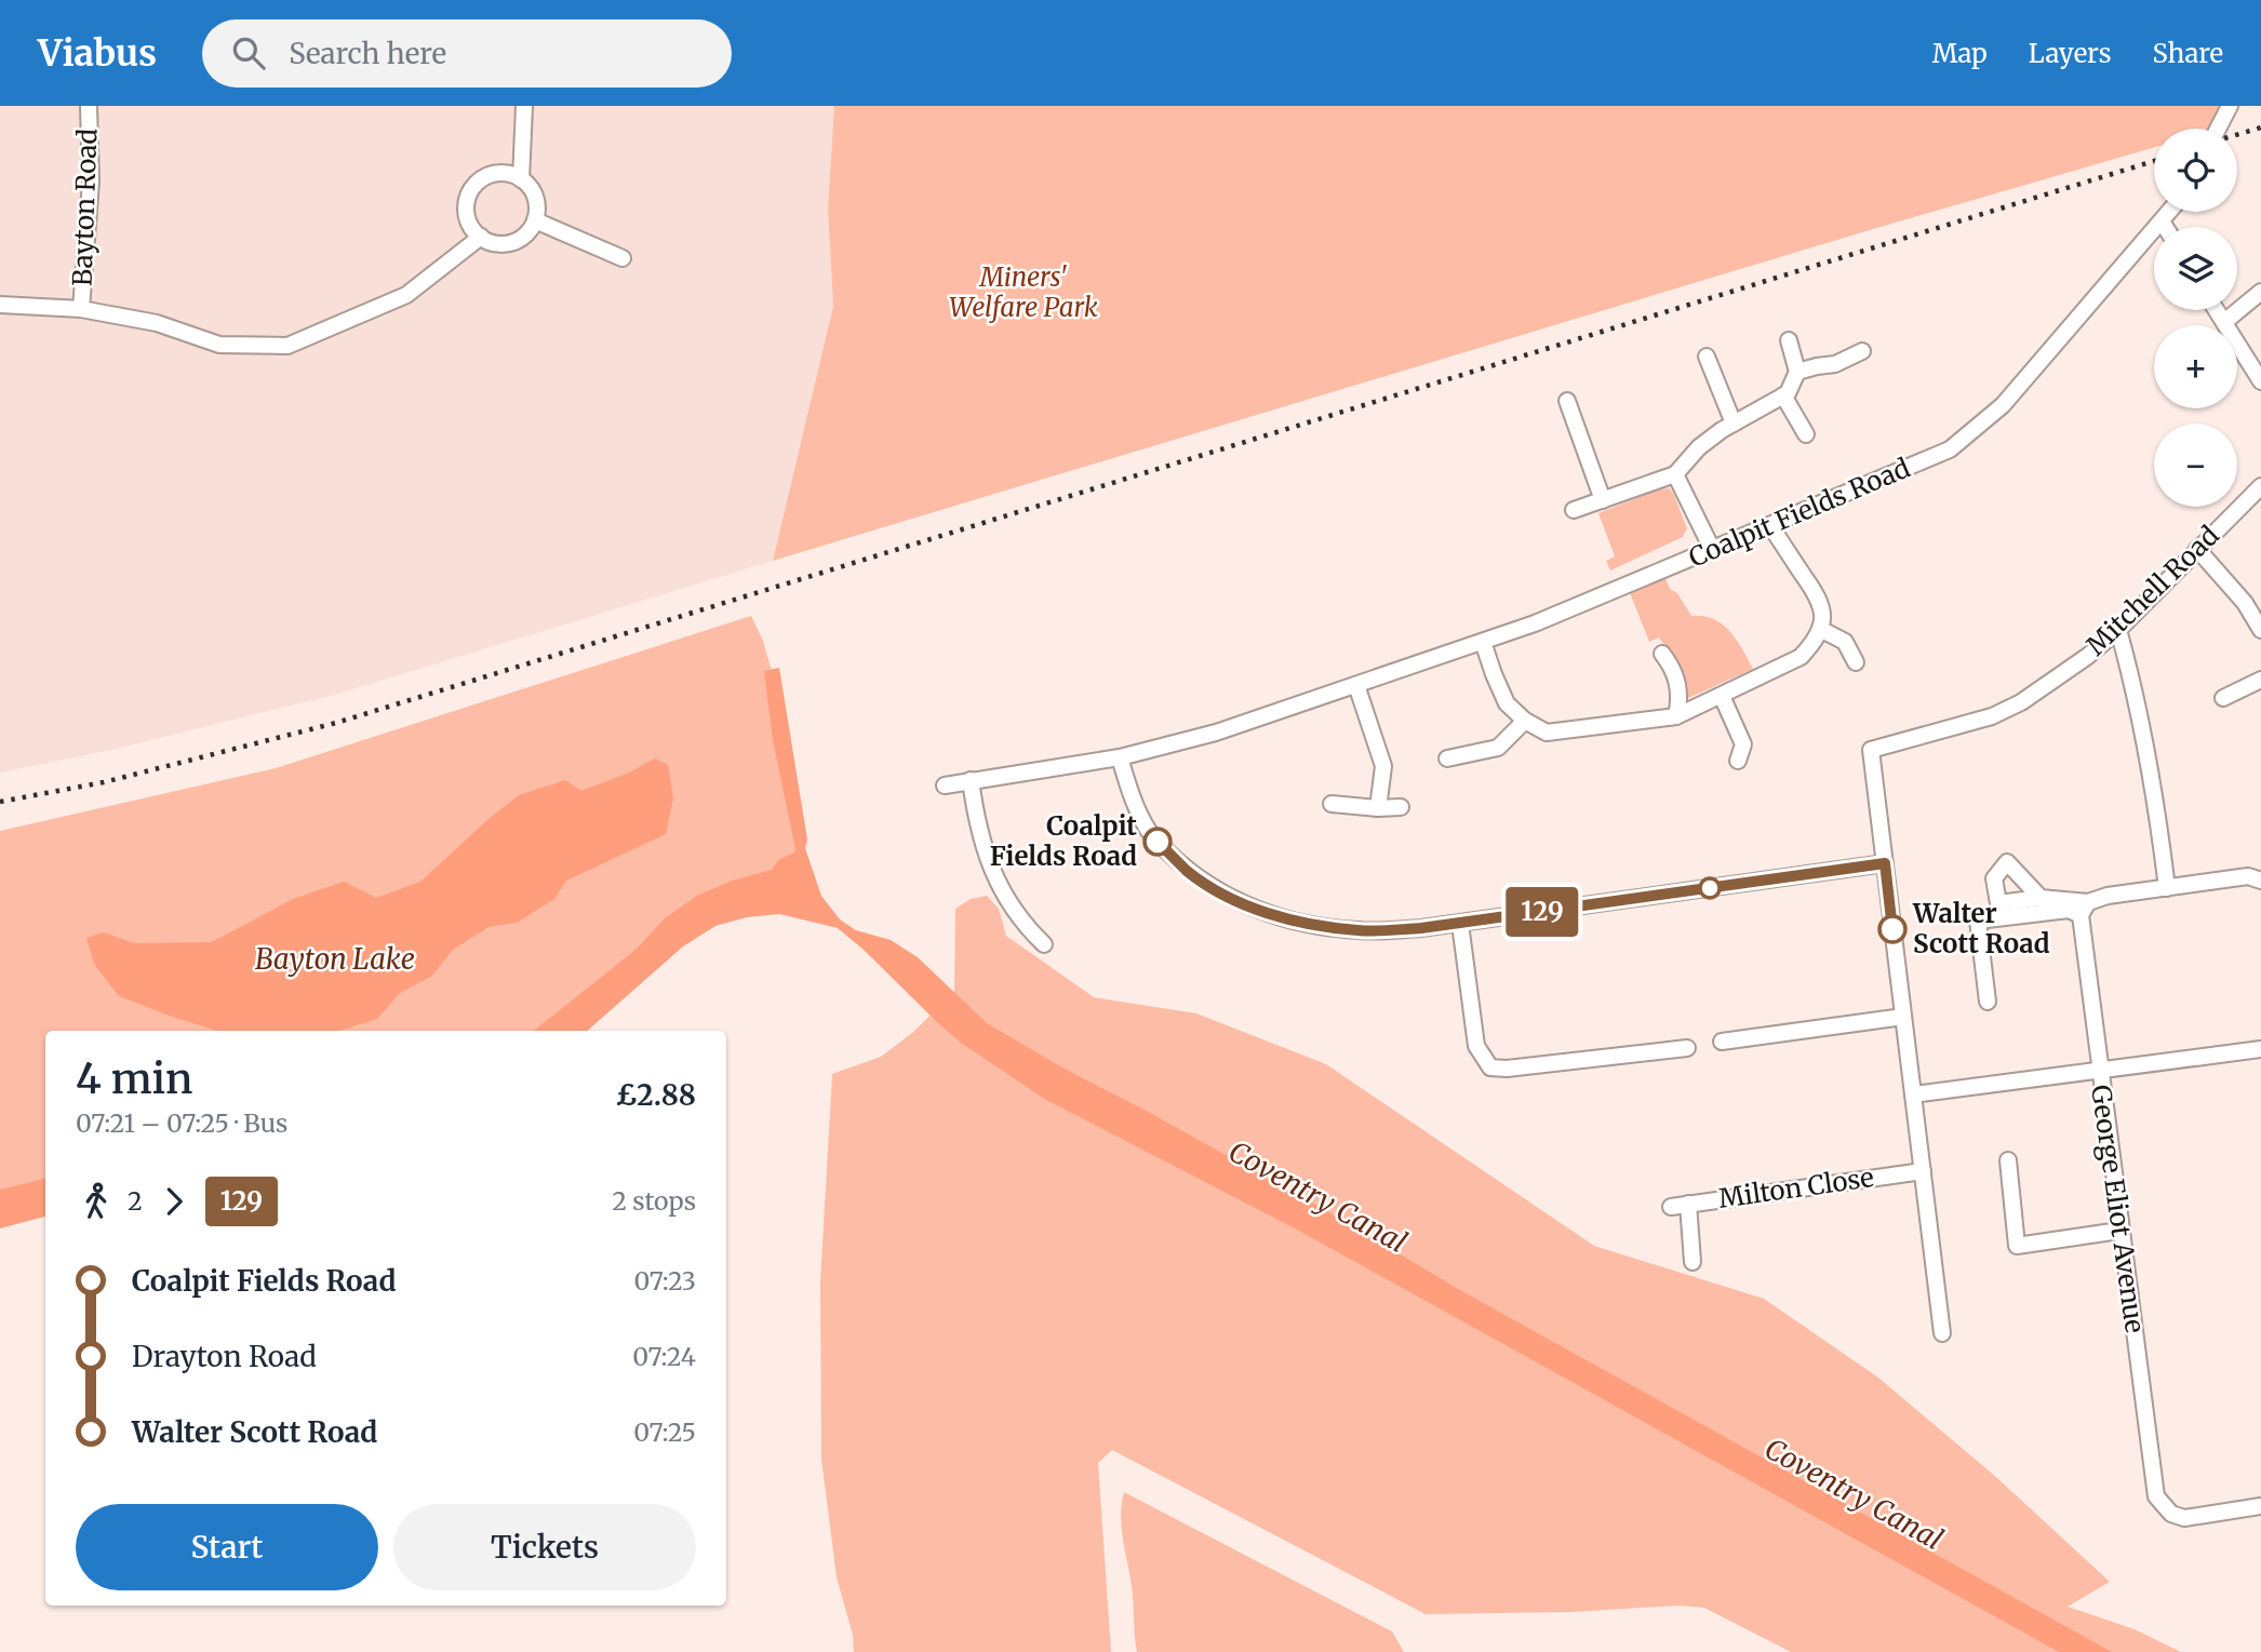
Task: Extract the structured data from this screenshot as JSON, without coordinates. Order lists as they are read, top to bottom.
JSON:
{
  "streets": {
    "street": [
      "Bayton Road",
      "Coalpit Fields Road",
      "Mitchell Road",
      "Milton Close",
      "George Eliot Avenue"
    ]
  },
  "water": ["Bayton Lake", "Coventry Canal"],
  "parks": ["Miners' Welfare Park"],
  "places": ["Coalpit Fields Road", "Walter Scott Road"],
  "lines": ["bus line 129"],
  "page": {
    "header": "Viabus",
    "search": "Search here",
    "nav": ["Map", "Layers", "Share"],
    "on_map": "129",
    "map_buttons": ["+", "−"],
    "heading": ["4 min", "07:21 – 07:25 · Bus", "£2.88"],
    "legs": ["2", "129", "2 stops"],
    "list": [
      {
        "name": "Coalpit Fields Road",
        "value": "07:23"
      },
      {
        "name": "Drayton Road",
        "value": "07:24"
      },
      {
        "name": "Walter Scott Road",
        "value": "07:25"
      }
    ],
    "buttons": ["Start", "Tickets"]
  }
}
